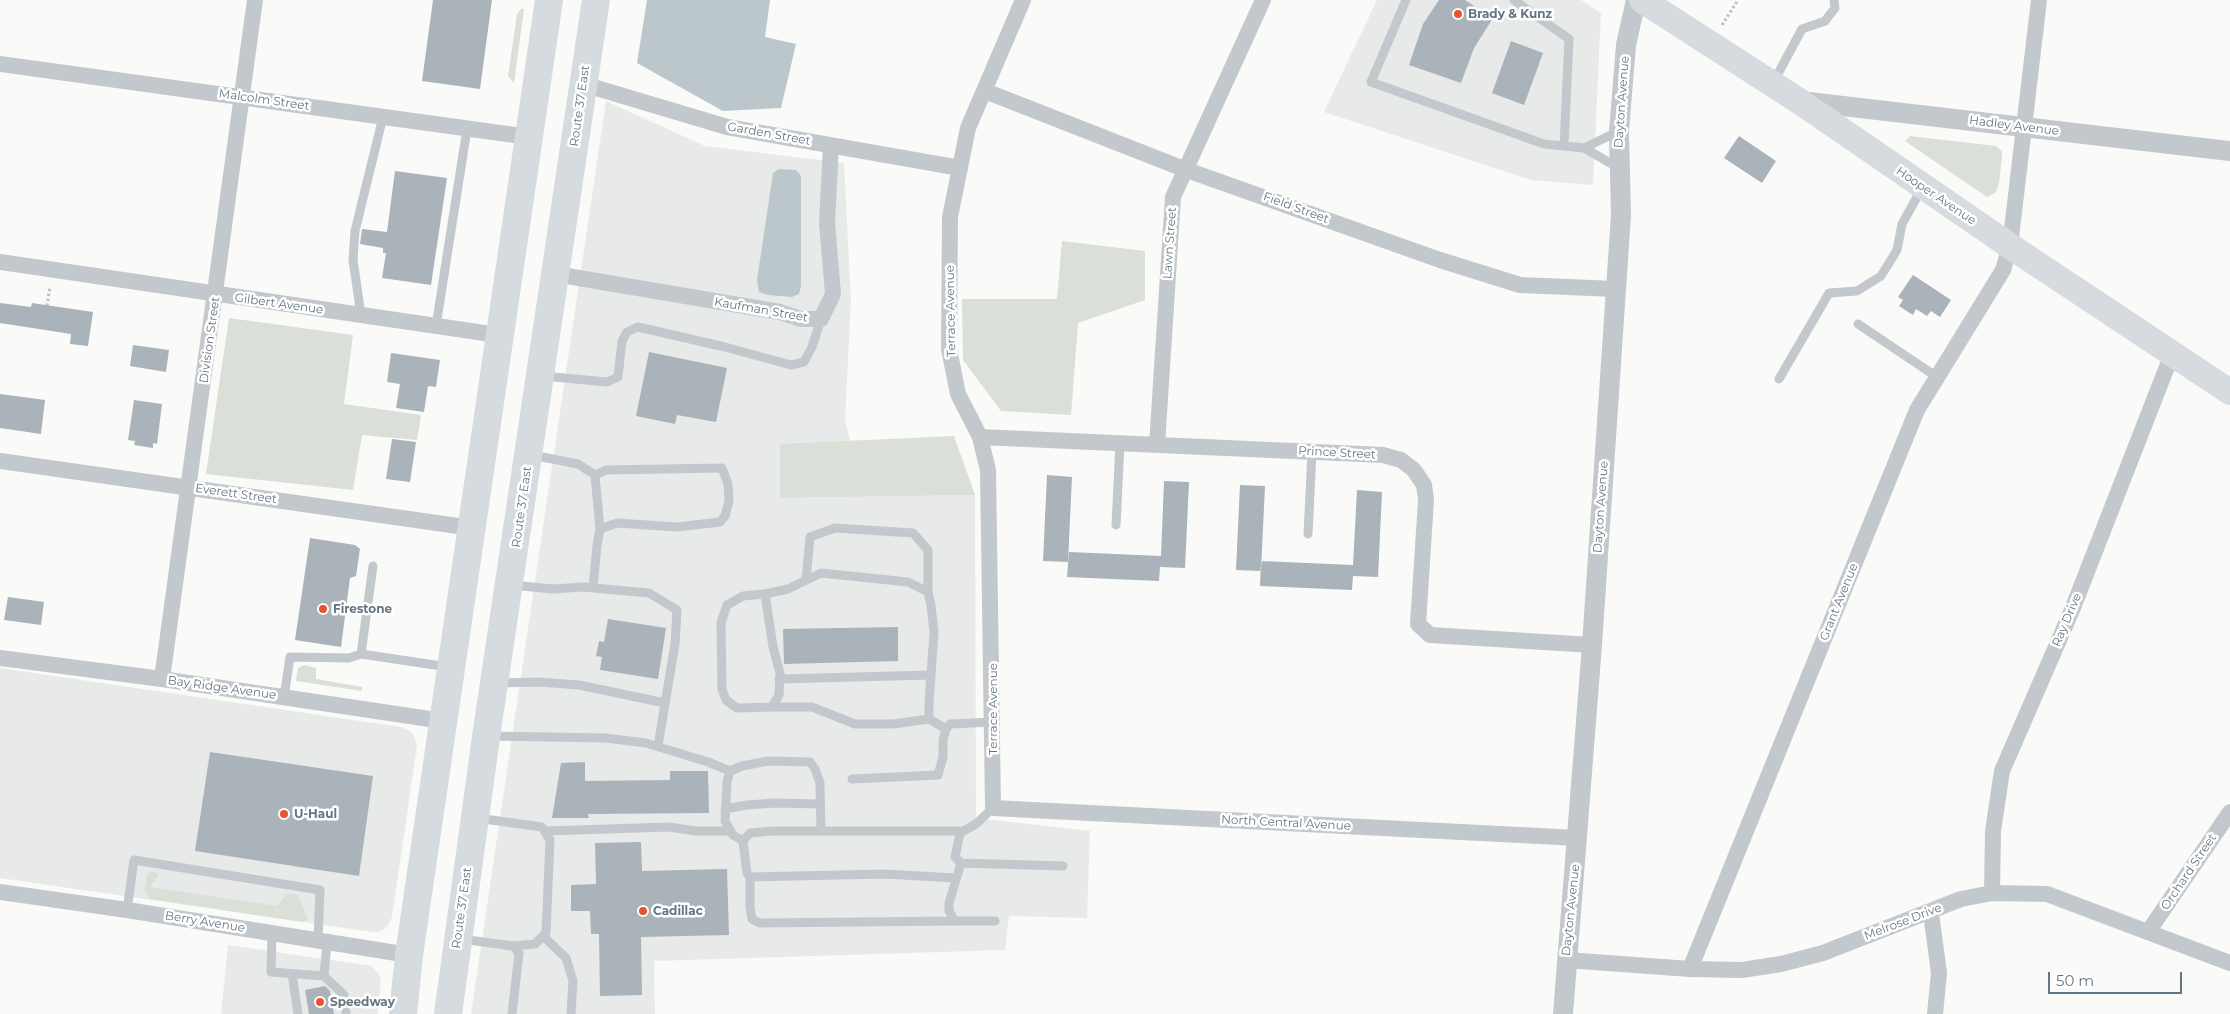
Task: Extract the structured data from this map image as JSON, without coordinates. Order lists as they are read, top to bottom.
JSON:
{
  "streets": {
    "highway": ["Route 37 East"],
    "main road": ["Hooper Avenue"],
    "street": [
      "Malcolm Street",
      "Dayton Avenue",
      "Hadley Avenue",
      "Garden Street",
      "Field Street",
      "Lawn Street",
      "Gilbert Avenue",
      "Kaufman Street",
      "Terrace Avenue",
      "Division Street",
      "Prince Street",
      "Everett Street",
      "Grant Avenue",
      "Ray Drive",
      "Bay Ridge Avenue",
      "North Central Avenue",
      "Orchard Street",
      "Berry Avenue",
      "Melrose Drive"
    ]
  },
  "crossings": [
    ["Malcolm Street", "Division Street"],
    ["Dayton Avenue", "Field Street"],
    ["Dayton Avenue", "Prince Street"],
    ["Dayton Avenue", "North Central Avenue"],
    ["Dayton Avenue", "Melrose Drive"],
    ["Route 37 East", "Garden Street"],
    ["Route 37 East", "Kaufman Street"],
    ["Hadley Avenue", "Hooper Avenue"],
    ["Hadley Avenue", "Grant Avenue"],
    ["Garden Street", "Kaufman Street"],
    ["Garden Street", "Terrace Avenue"],
    ["Hooper Avenue", "Grant Avenue"],
    ["Hooper Avenue", "Ray Drive"],
    ["Field Street", "Lawn Street"],
    ["Field Street", "Terrace Avenue"],
    ["Lawn Street", "Prince Street"],
    ["Gilbert Avenue", "Division Street"],
    ["Terrace Avenue", "Prince Street"],
    ["Terrace Avenue", "North Central Avenue"],
    ["Division Street", "Everett Street"],
    ["Division Street", "Bay Ridge Avenue"],
    ["Grant Avenue", "Melrose Drive"],
    ["Ray Drive", "Melrose Drive"],
    ["Orchard Street", "Melrose Drive"]
  ],
  "places": [
    "Brady & Kunz",
    "Firestone",
    "U-Haul",
    "Cadillac",
    "Speedway"
  ],
  "scale_bar": "50 m"
}
